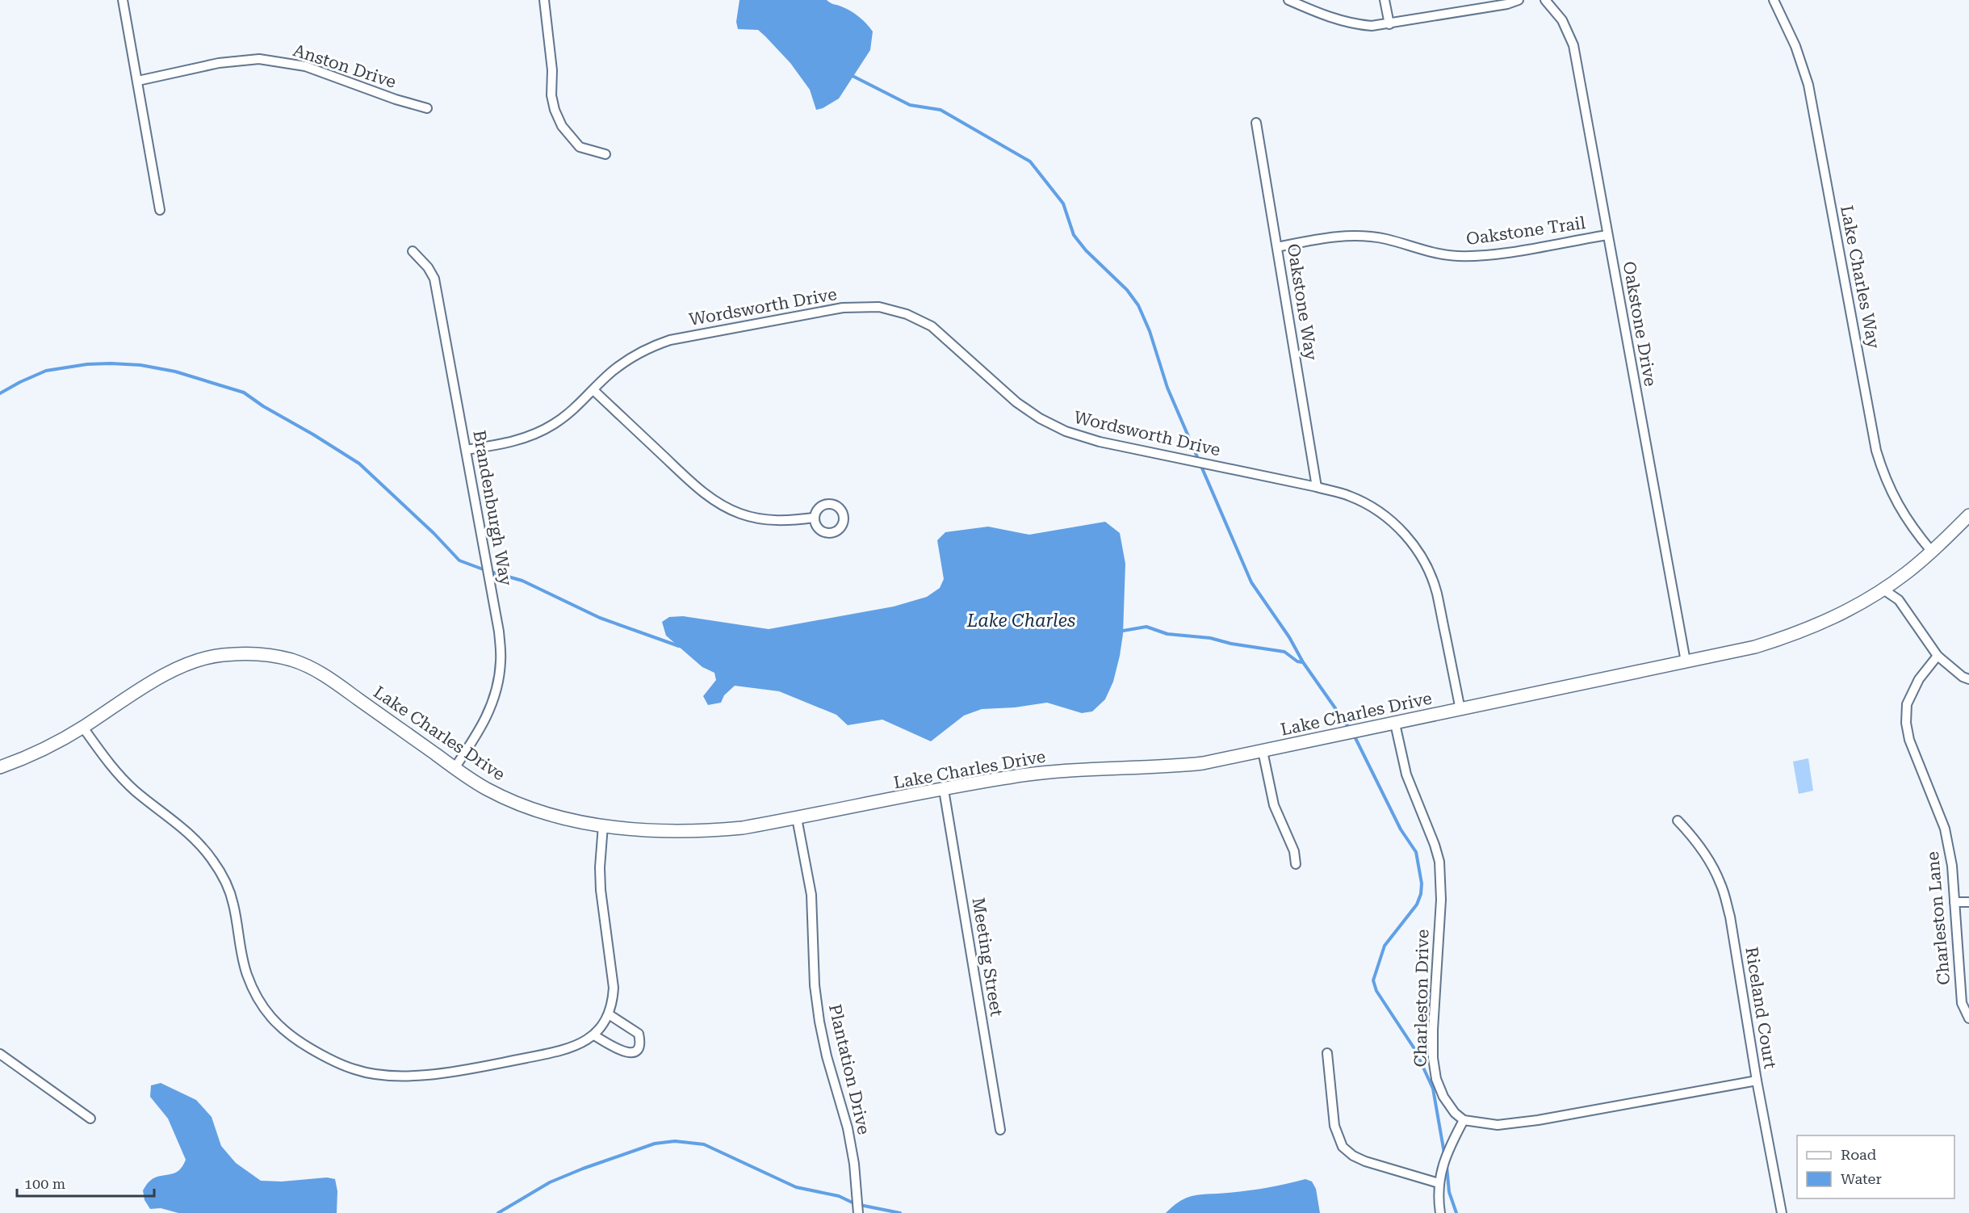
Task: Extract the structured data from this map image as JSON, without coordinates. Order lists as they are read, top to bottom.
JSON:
{
  "streets": {
    "street": [
      "Anston Drive",
      "Oakstone Trail",
      "Lake Charles Way",
      "Oakstone Way",
      "Wordsworth Drive",
      "Oakstone Drive",
      "Brandenburgh Way",
      "Lake Charles Drive",
      "Charleston Lane",
      "Meeting Street",
      "Charleston Drive",
      "Riceland Court",
      "Plantation Drive"
    ]
  },
  "crossings": [
    ["Oakstone Trail", "Oakstone Way"],
    ["Oakstone Trail", "Oakstone Drive"],
    ["Lake Charles Way", "Lake Charles Drive"],
    ["Oakstone Way", "Wordsworth Drive"],
    ["Wordsworth Drive", "Brandenburgh Way"],
    ["Wordsworth Drive", "Lake Charles Drive"],
    ["Oakstone Drive", "Lake Charles Drive"],
    ["Brandenburgh Way", "Lake Charles Drive"],
    ["Lake Charles Drive", "Meeting Street"],
    ["Lake Charles Drive", "Charleston Drive"],
    ["Lake Charles Drive", "Plantation Drive"]
  ],
  "water": ["Lake Charles"],
  "legend": ["Road", "Water"],
  "scale_bar": "100 m"
}
